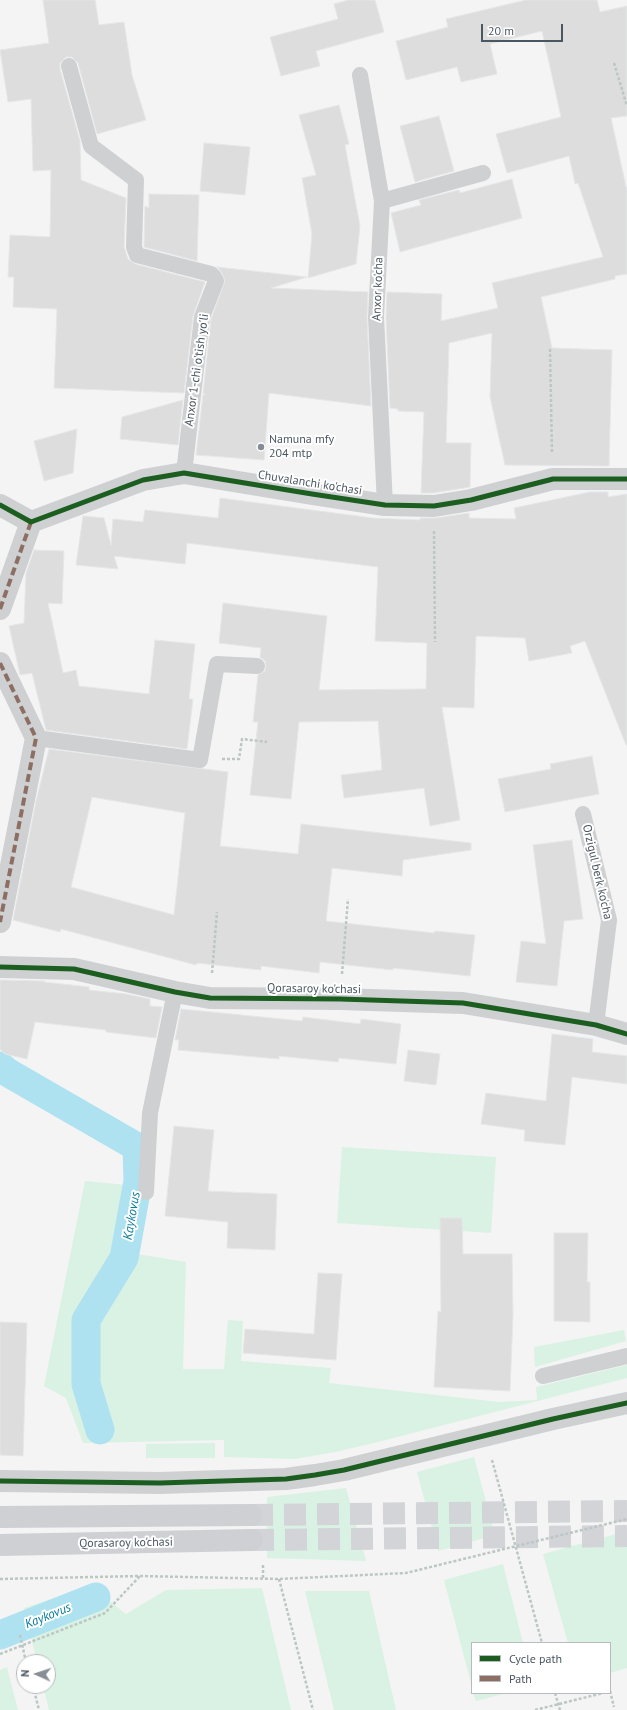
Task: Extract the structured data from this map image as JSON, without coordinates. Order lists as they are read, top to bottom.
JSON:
{
  "streets": {
    "main road": ["Qorasaroy ko'chasi"],
    "street": ["Chuvalanchi ko'chasi"],
    "lane": ["Anxor ko'cha", "Anxor 1-chi o'tish yo'li", "Orzigul berk ko'cha"]
  },
  "crossings": [
    ["Anxor ko'cha", "Chuvalanchi ko'chasi"],
    ["Anxor 1-chi o'tish yo'li", "Chuvalanchi ko'chasi"],
    ["Orzigul berk ko'cha", "Qorasaroy ko'chasi"]
  ],
  "water": ["Kaykovus"],
  "places": ["Namuna mfy 204 mtp"],
  "legend": ["Cycle path", "Path"],
  "scale_bar": "20 m",
  "north": "left"
}
